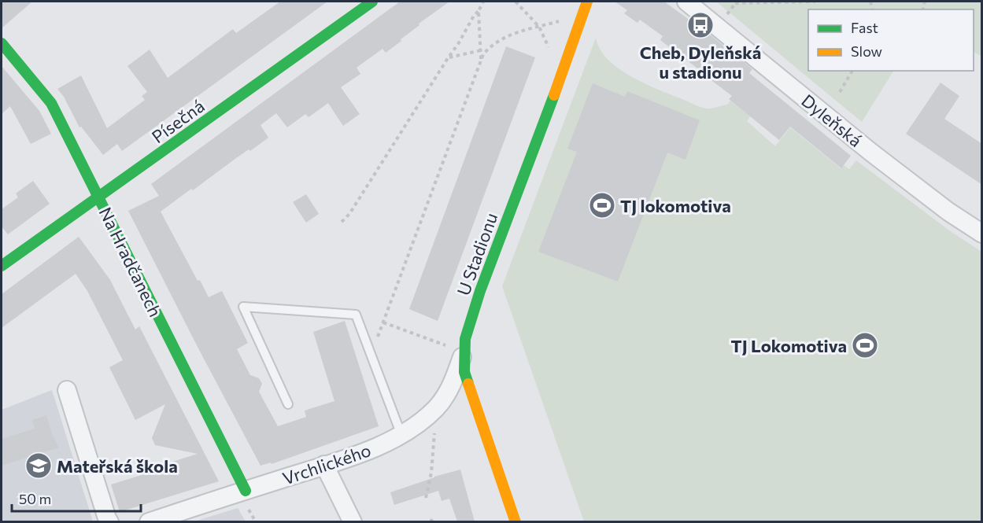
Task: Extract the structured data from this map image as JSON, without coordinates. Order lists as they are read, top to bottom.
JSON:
{
  "streets": {
    "street": [
      "Dyleňská",
      "Písečná",
      "U Stadionu",
      "Na Hradčanech",
      "Vrchlického"
    ]
  },
  "crossings": [
    ["Písečná", "Na Hradčanech"],
    ["U Stadionu", "Vrchlického"],
    ["Na Hradčanech", "Vrchlického"]
  ],
  "places": {
    "bus stop": ["Cheb, Dyleňská u stadionu"],
    "sports": ["TJ lokomotiva", "TJ Lokomotiva"],
    "school or university": ["Mateřská škola"]
  },
  "legend": ["Fast", "Slow"],
  "scale_bar": "50 m"
}
